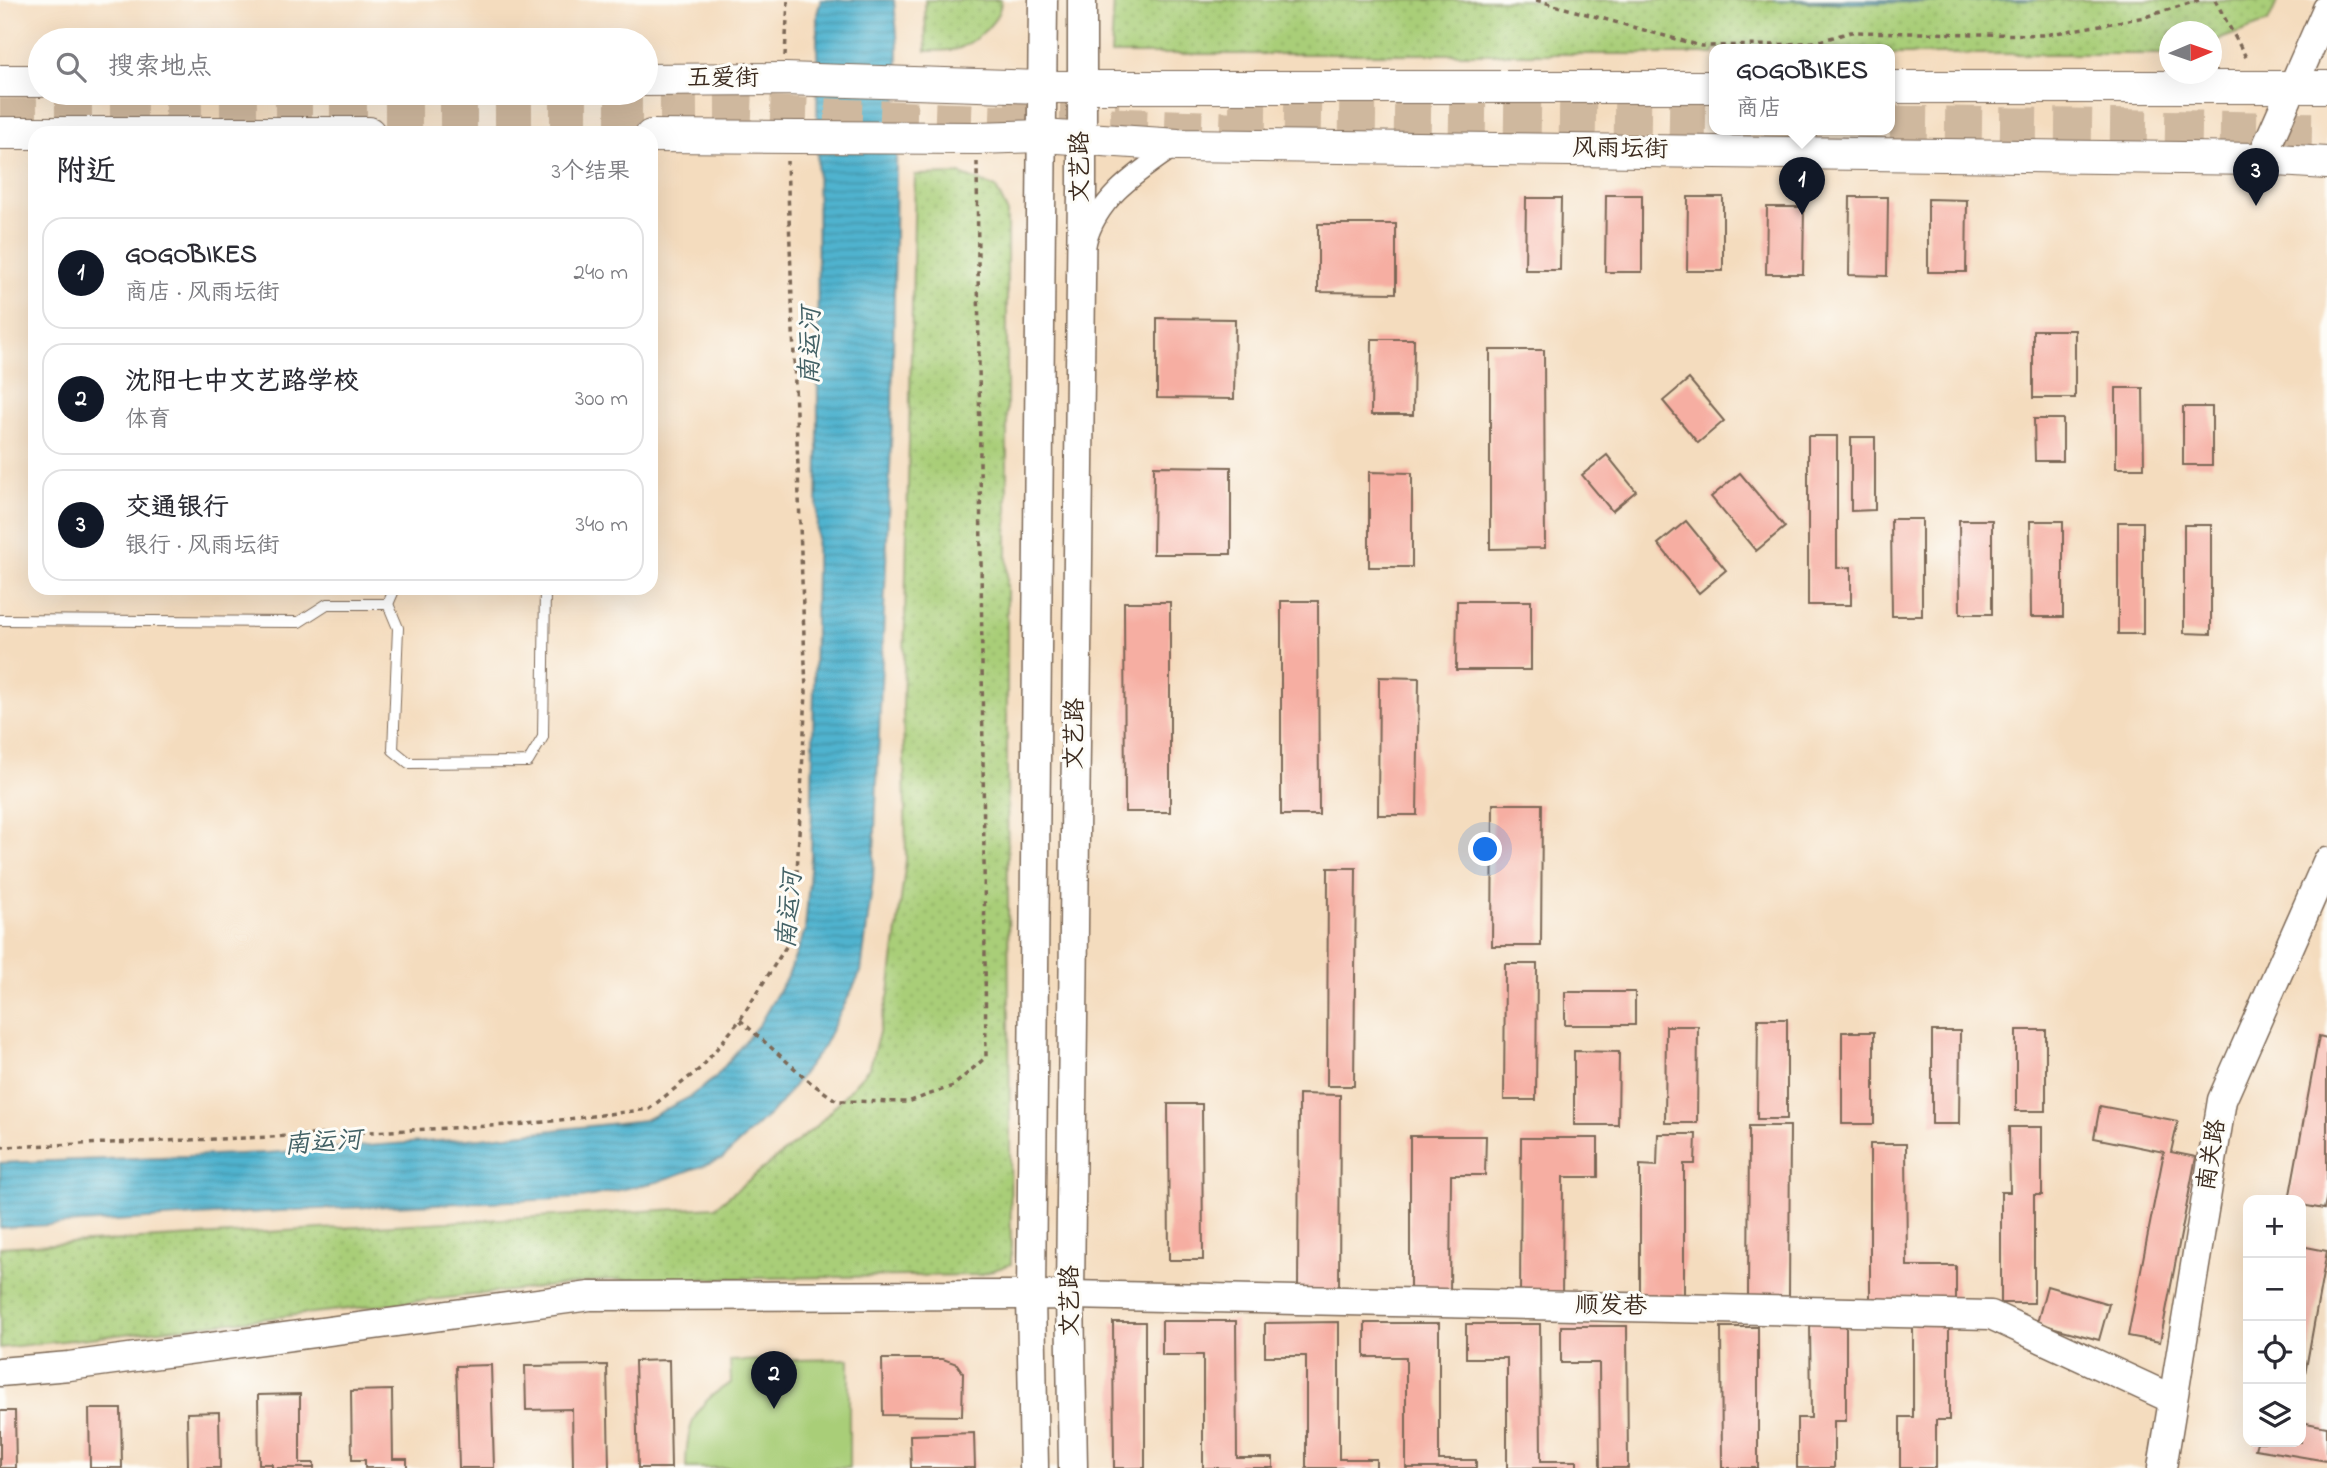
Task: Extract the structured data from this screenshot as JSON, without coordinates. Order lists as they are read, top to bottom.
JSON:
{
  "streets": {
    "main road": ["五爱街", "风雨坛街"],
    "street": ["文艺路", "南关路", "顺发巷"]
  },
  "crossings": [
    ["五爱街", "文艺路"],
    ["风雨坛街", "文艺路"],
    ["文艺路", "顺发巷"],
    ["南关路", "顺发巷"]
  ],
  "water": ["南运河"],
  "north": "right",
  "page": {
    "search": "搜索地点",
    "popup": ["GOGOBIKES", "商店"],
    "heading": ["附近", "3个结果"],
    "pins": ["3", "1", "2"],
    "list": [
      {
        "mark": "1",
        "name": "GOGOBIKES",
        "note": "商店 · 风雨坛街",
        "value": "240 m"
      },
      {
        "mark": "2",
        "name": "沈阳七中文艺路学校",
        "note": "体育",
        "value": "300 m"
      },
      {
        "mark": "3",
        "name": "交通银行",
        "note": "银行 · 风雨坛街",
        "value": "340 m"
      }
    ],
    "map_buttons": ["+", "−"]
  }
}
